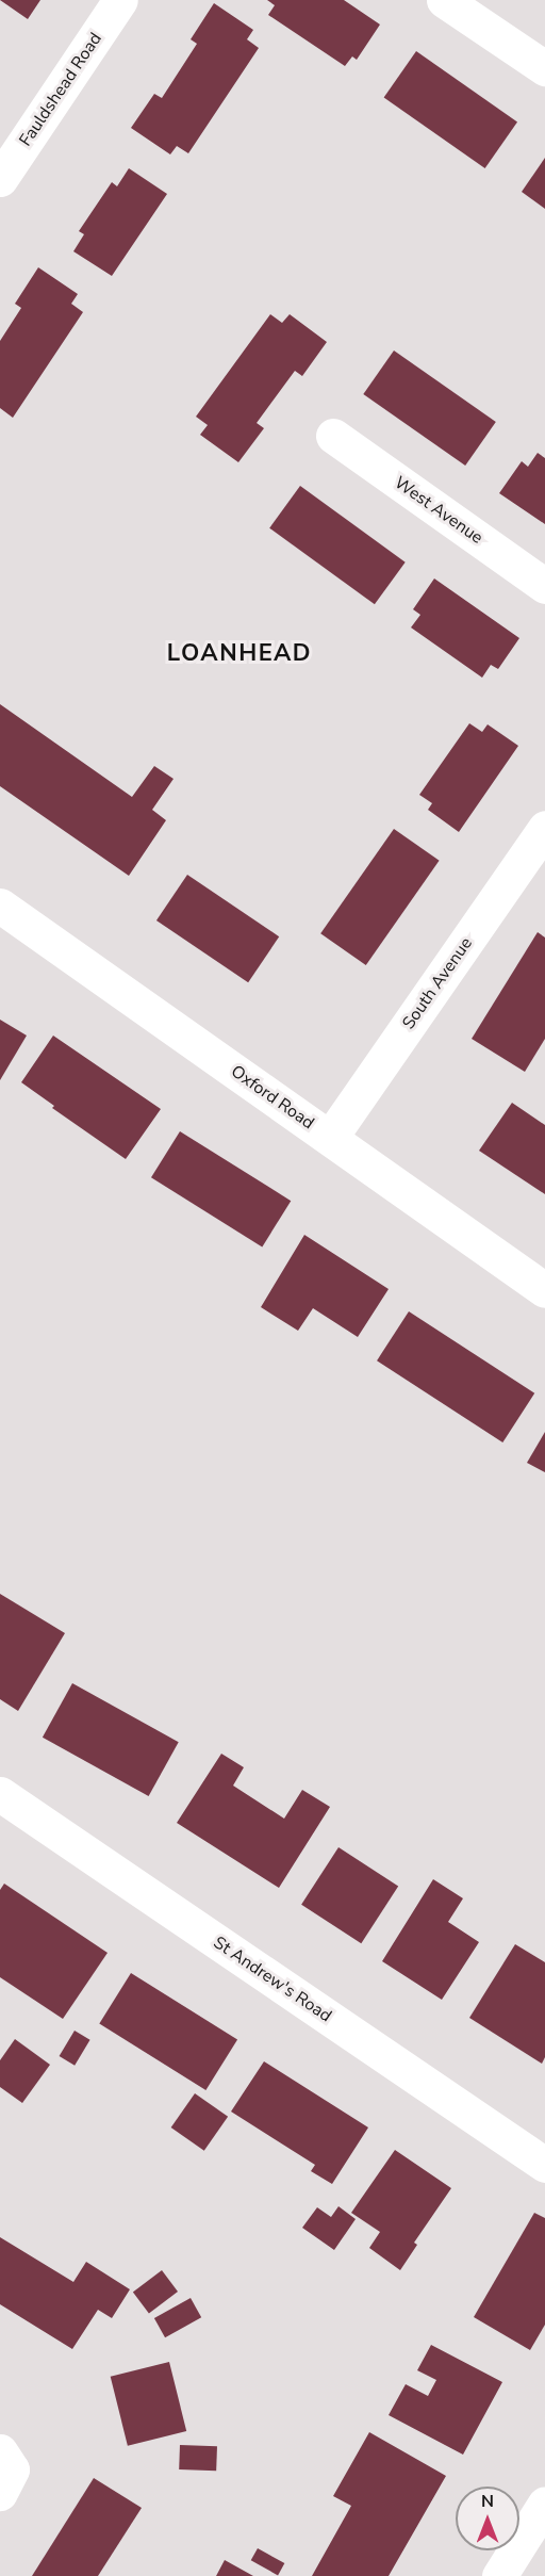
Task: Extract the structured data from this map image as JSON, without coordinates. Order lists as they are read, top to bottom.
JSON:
{
  "streets": {
    "street": [
      "Fauldshead Road",
      "West Avenue",
      "South Avenue",
      "Oxford Road",
      "St Andrew's Road"
    ]
  },
  "crossings": [
    ["South Avenue", "Oxford Road"]
  ],
  "districts": ["LOANHEAD"],
  "north": "top"
}
